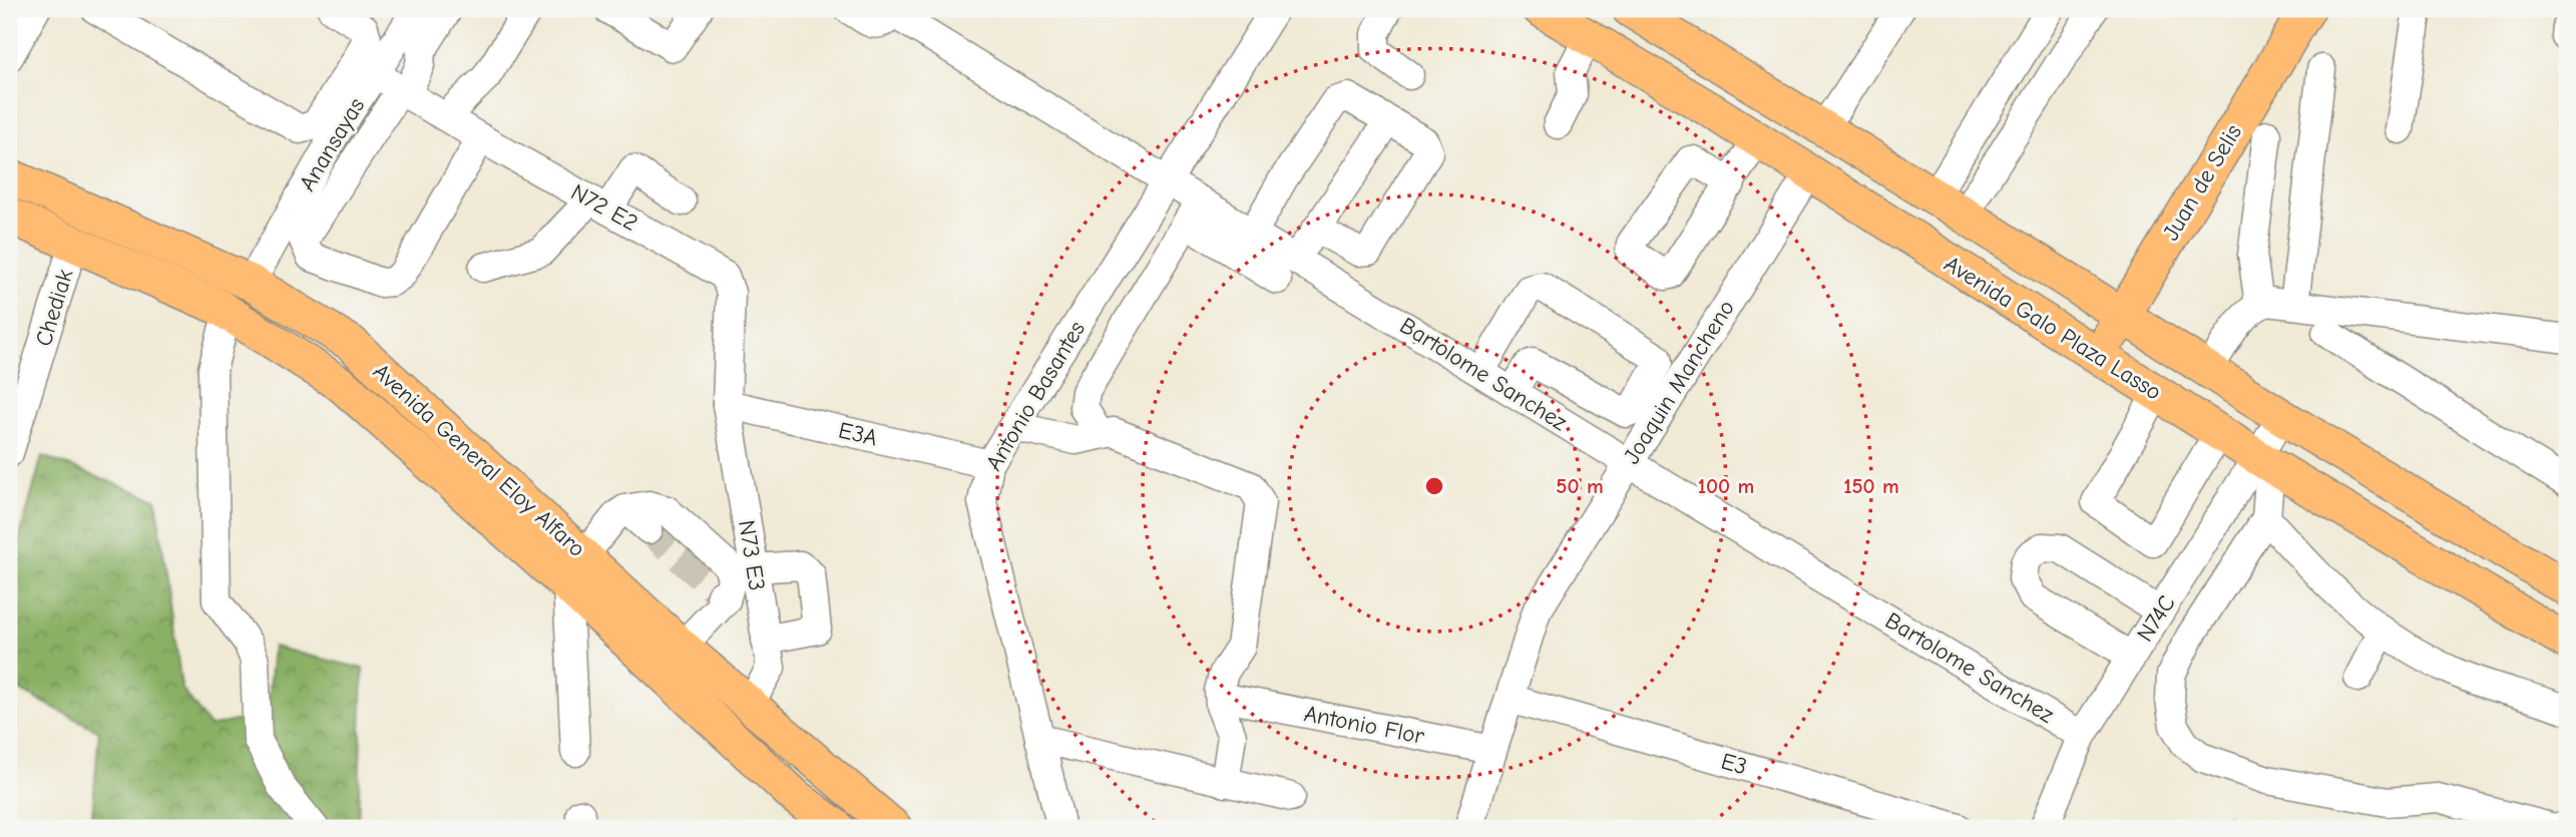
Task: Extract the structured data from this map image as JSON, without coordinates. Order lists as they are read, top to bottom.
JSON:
{
  "streets": {
    "main road": ["Juan de Selis", "Avenida Galo Plaza Lasso", "Avenida General Eloy Alfaro"],
    "street": [
      "Anansayas",
      "N72 E2",
      "Chediak",
      "Bartolome Sanchez",
      "Joaquin Mancheno",
      "Antonio Basantes",
      "E3A",
      "N73 E3",
      "N74C",
      "Antonio Flor",
      "E3"
    ]
  },
  "crossings": [
    ["Anansayas", "N72 E2"],
    ["Anansayas", "Avenida General Eloy Alfaro"],
    ["Juan de Selis", "Avenida Galo Plaza Lasso"],
    ["N72 E2", "E3A"],
    ["N72 E2", "N73 E3"],
    ["Chediak", "Avenida General Eloy Alfaro"],
    ["Avenida Galo Plaza Lasso", "Joaquin Mancheno"],
    ["Avenida Galo Plaza Lasso", "N74C"],
    ["Bartolome Sanchez", "Joaquin Mancheno"],
    ["Bartolome Sanchez", "Antonio Basantes"],
    ["Bartolome Sanchez", "N74C"],
    ["Joaquin Mancheno", "Antonio Flor"],
    ["Joaquin Mancheno", "E3"],
    ["Antonio Basantes", "E3A"],
    ["E3A", "N73 E3"],
    ["Avenida General Eloy Alfaro", "N73 E3"]
  ],
  "rings": ["50 m", "100 m", "150 m"]
}
